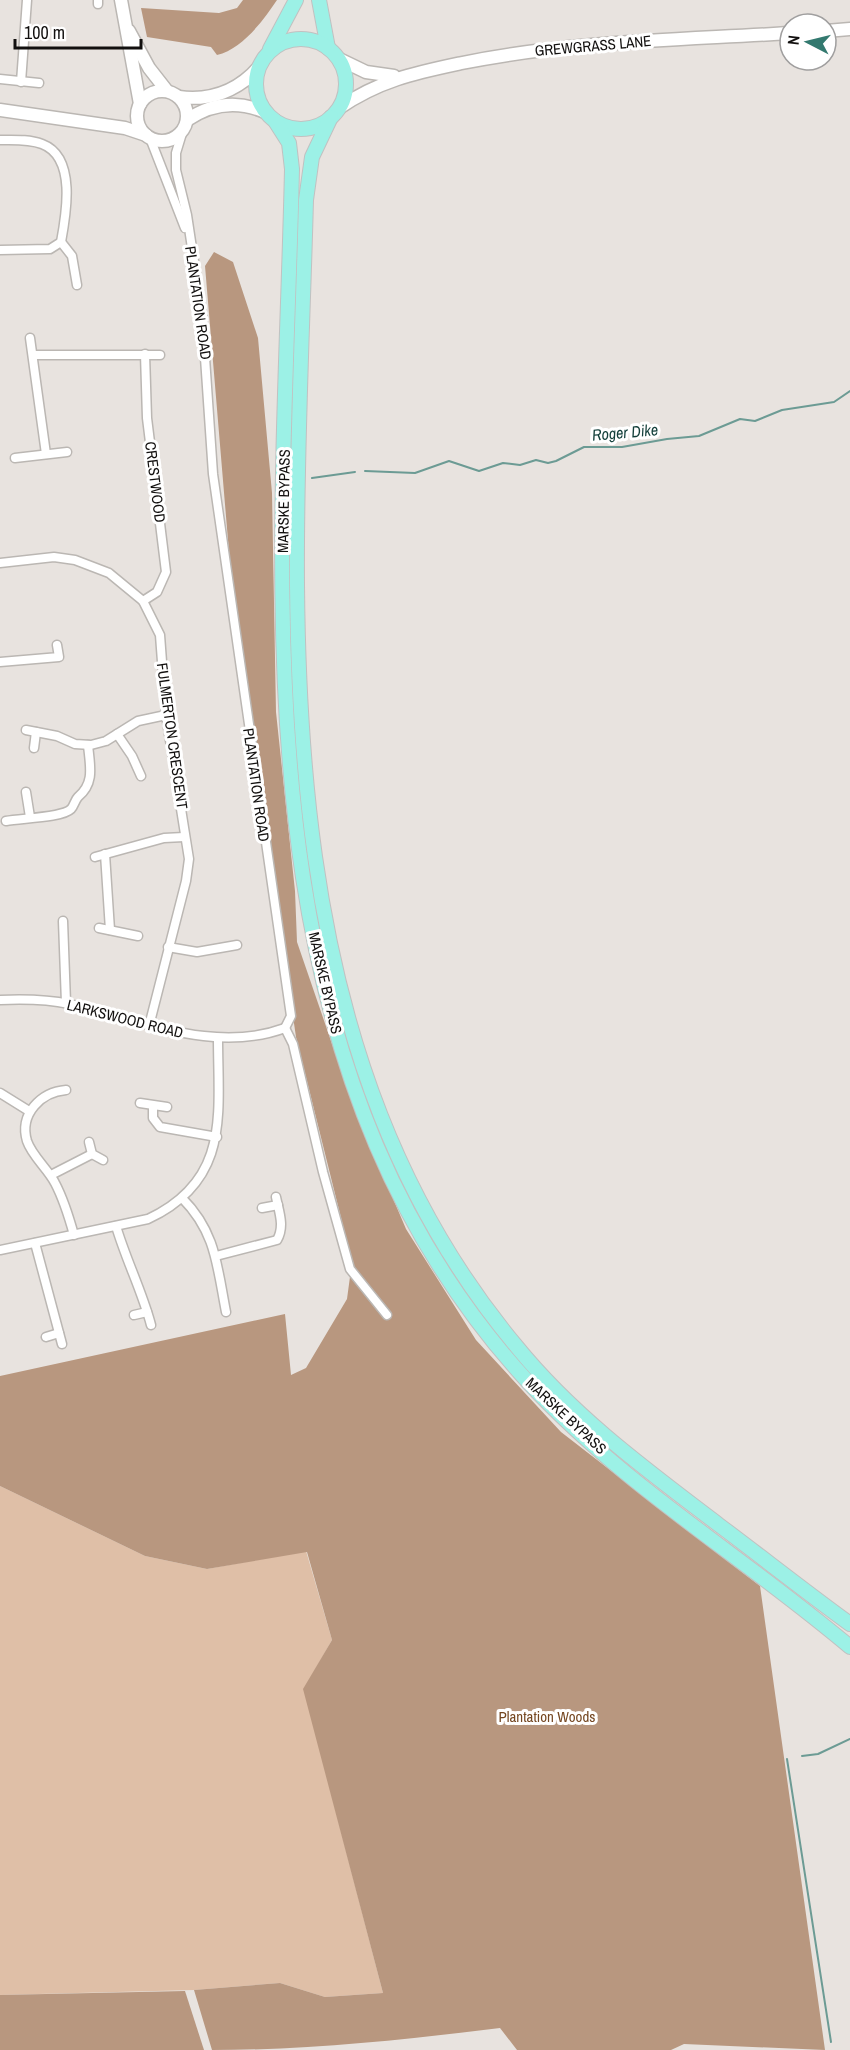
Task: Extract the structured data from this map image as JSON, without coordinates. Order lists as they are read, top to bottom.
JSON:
{
  "streets": {
    "main road": ["MARSKE BYPASS"],
    "street": [
      "GREWGRASS LANE",
      "PLANTATION ROAD",
      "CRESTWOOD",
      "FULMERTON CRESCENT",
      "LARKSWOOD ROAD"
    ]
  },
  "crossings": [
    ["GREWGRASS LANE", "MARSKE BYPASS"],
    ["PLANTATION ROAD", "LARKSWOOD ROAD"],
    ["CRESTWOOD", "FULMERTON CRESCENT"],
    ["FULMERTON CRESCENT", "LARKSWOOD ROAD"]
  ],
  "water": ["Roger Dike"],
  "parks": ["Plantation Woods"],
  "scale_bar": "100 m",
  "north": "left"
}
